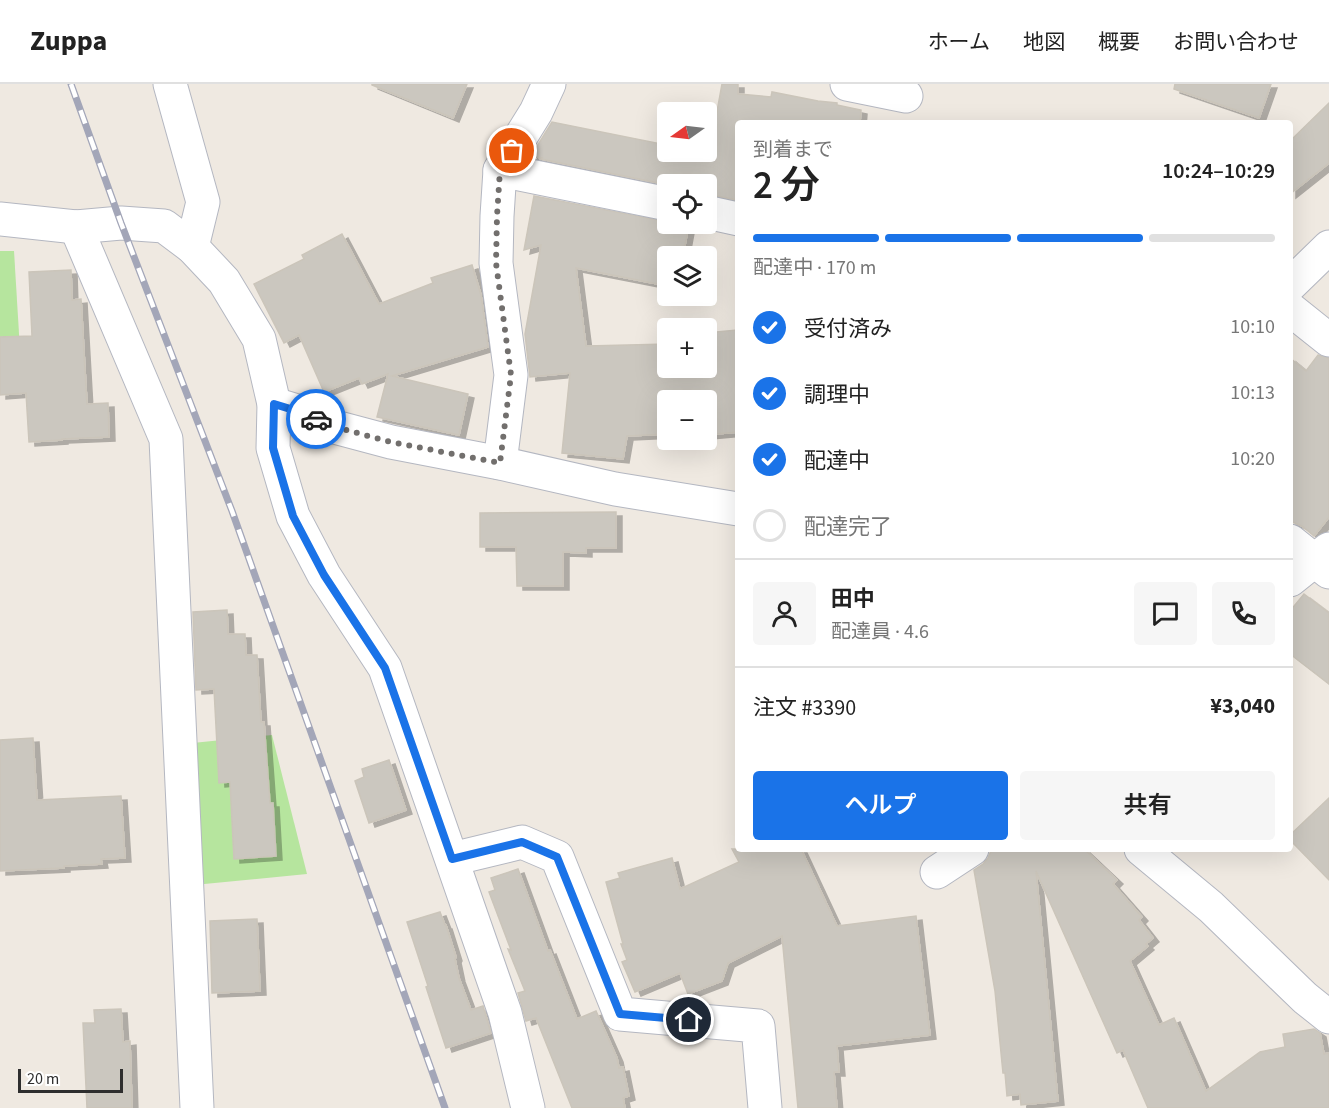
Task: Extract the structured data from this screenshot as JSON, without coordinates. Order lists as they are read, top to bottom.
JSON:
{
  "scale_bar": "20 m",
  "north": "left",
  "page": {
    "header": "Zuppa",
    "nav": [
      "ホーム",
      "地図",
      "概要",
      "お問い合わせ"
    ],
    "map_buttons": ["+", "−"],
    "heading": ["2 分", "到着まで", "10:24–10:29"],
    "panel": [
      "田中",
      "配達員 · 4.6",
      "注文 #3390",
      "¥3,040"
    ],
    "bar": "配達中 · 170 m",
    "list": [
      ["受付済み", "10:10"],
      ["調理中", "10:13"],
      ["配達中", "10:20"],
      "配達完了"
    ],
    "buttons": ["ヘルプ", "共有"],
    "scale": "20 m"
  }
}
